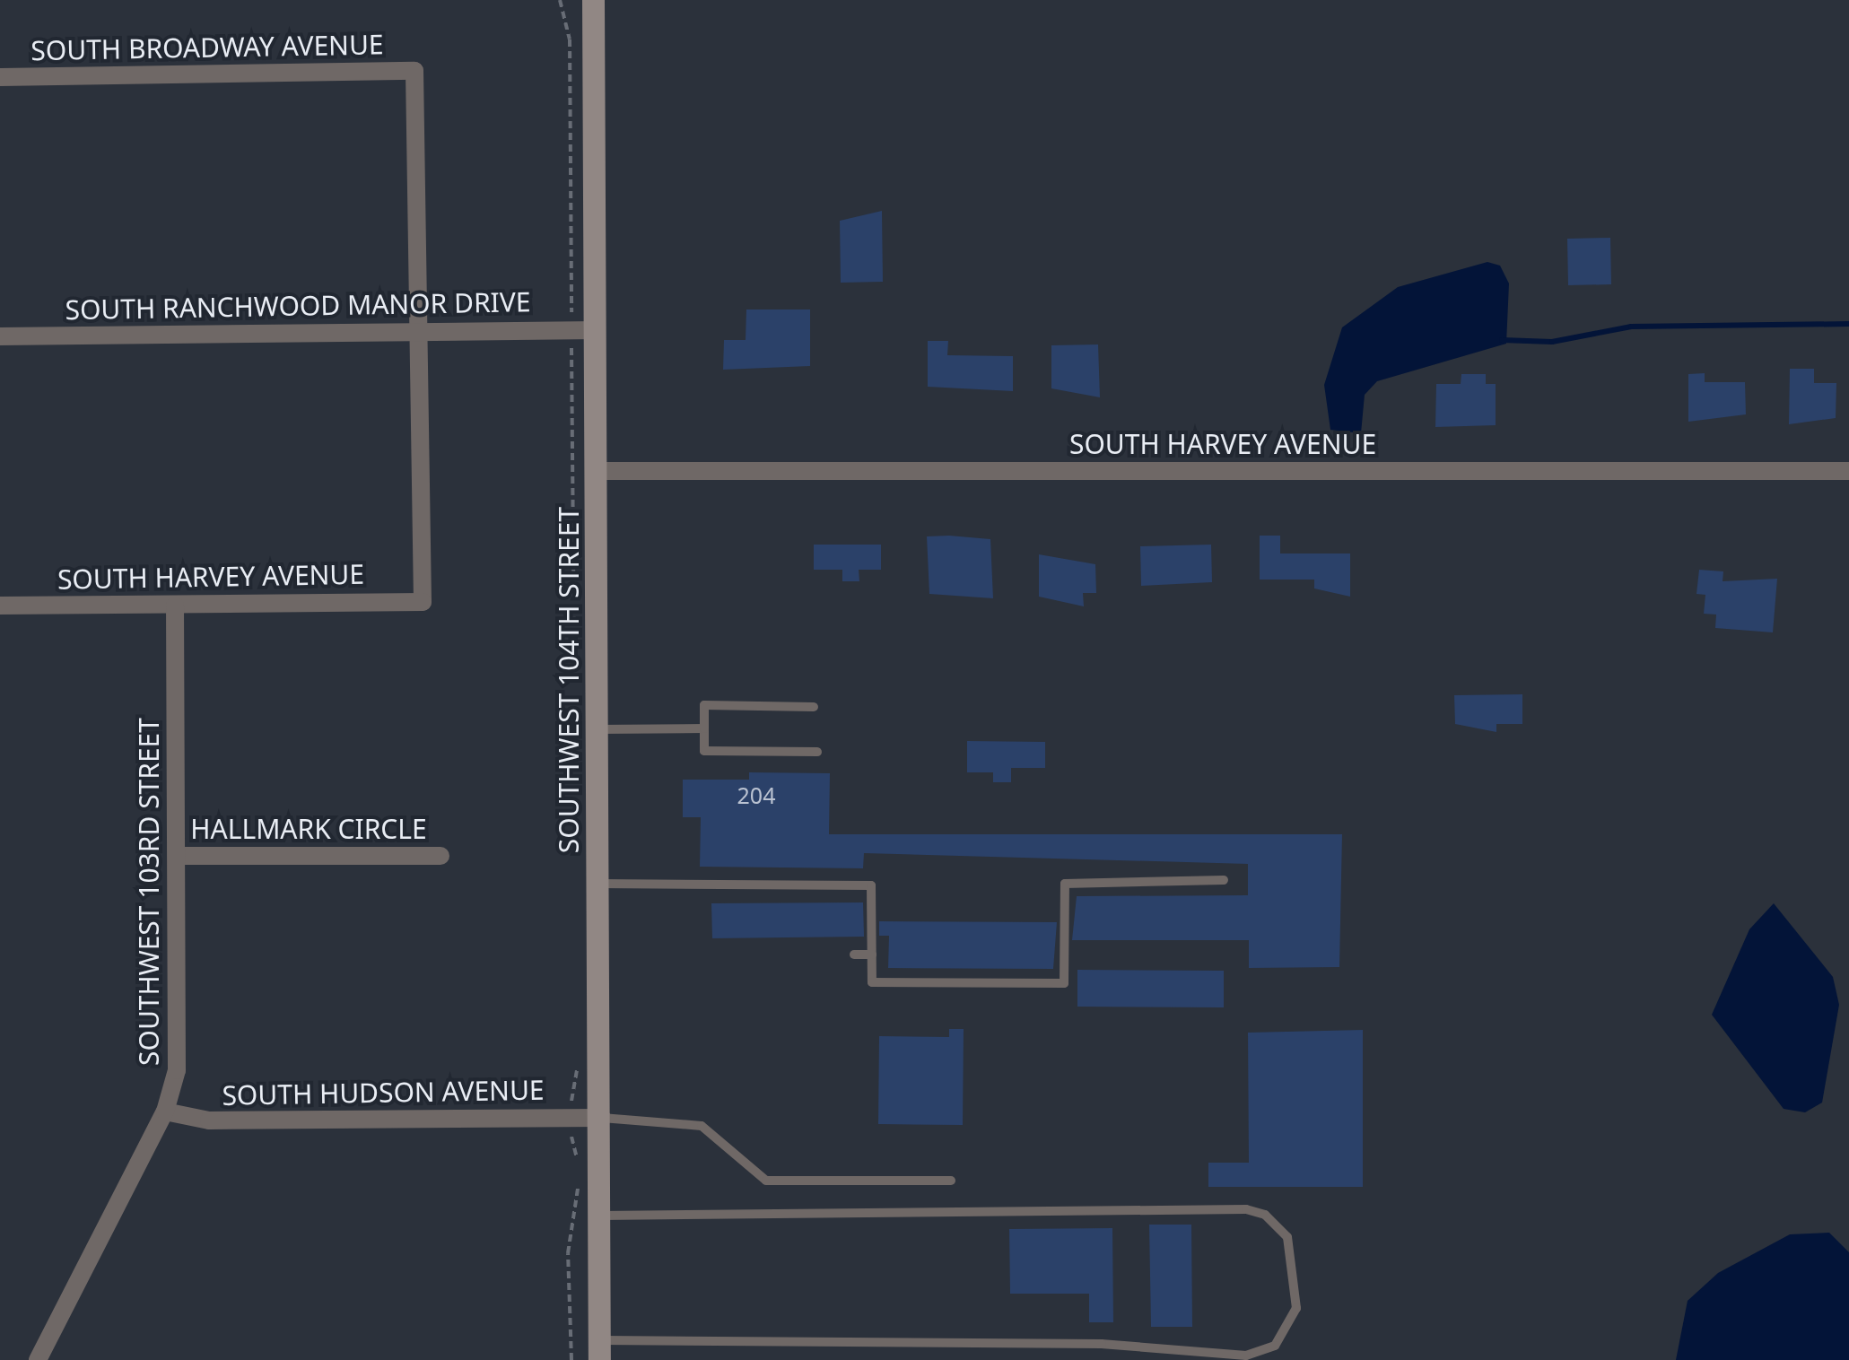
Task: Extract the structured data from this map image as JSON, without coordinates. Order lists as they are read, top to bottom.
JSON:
{
  "streets": {
    "main road": ["SOUTHWEST 104TH STREET"],
    "street": [
      "SOUTH BROADWAY AVENUE",
      "SOUTH RANCHWOOD MANOR DRIVE",
      "SOUTH HARVEY AVENUE",
      "HALLMARK CIRCLE",
      "SOUTHWEST 103RD STREET",
      "SOUTH HUDSON AVENUE"
    ]
  },
  "crossings": [
    ["SOUTH BROADWAY AVENUE", "SOUTH RANCHWOOD MANOR DRIVE"],
    ["SOUTH BROADWAY AVENUE", "SOUTH HARVEY AVENUE"],
    ["SOUTH RANCHWOOD MANOR DRIVE", "SOUTH HARVEY AVENUE"],
    ["SOUTH RANCHWOOD MANOR DRIVE", "SOUTHWEST 104TH STREET"],
    ["SOUTH HARVEY AVENUE", "SOUTHWEST 104TH STREET"],
    ["SOUTH HARVEY AVENUE", "SOUTHWEST 103RD STREET"],
    ["SOUTHWEST 104TH STREET", "SOUTH HUDSON AVENUE"],
    ["HALLMARK CIRCLE", "SOUTHWEST 103RD STREET"],
    ["SOUTHWEST 103RD STREET", "SOUTH HUDSON AVENUE"]
  ],
  "house_numbers": ["204"]
}
